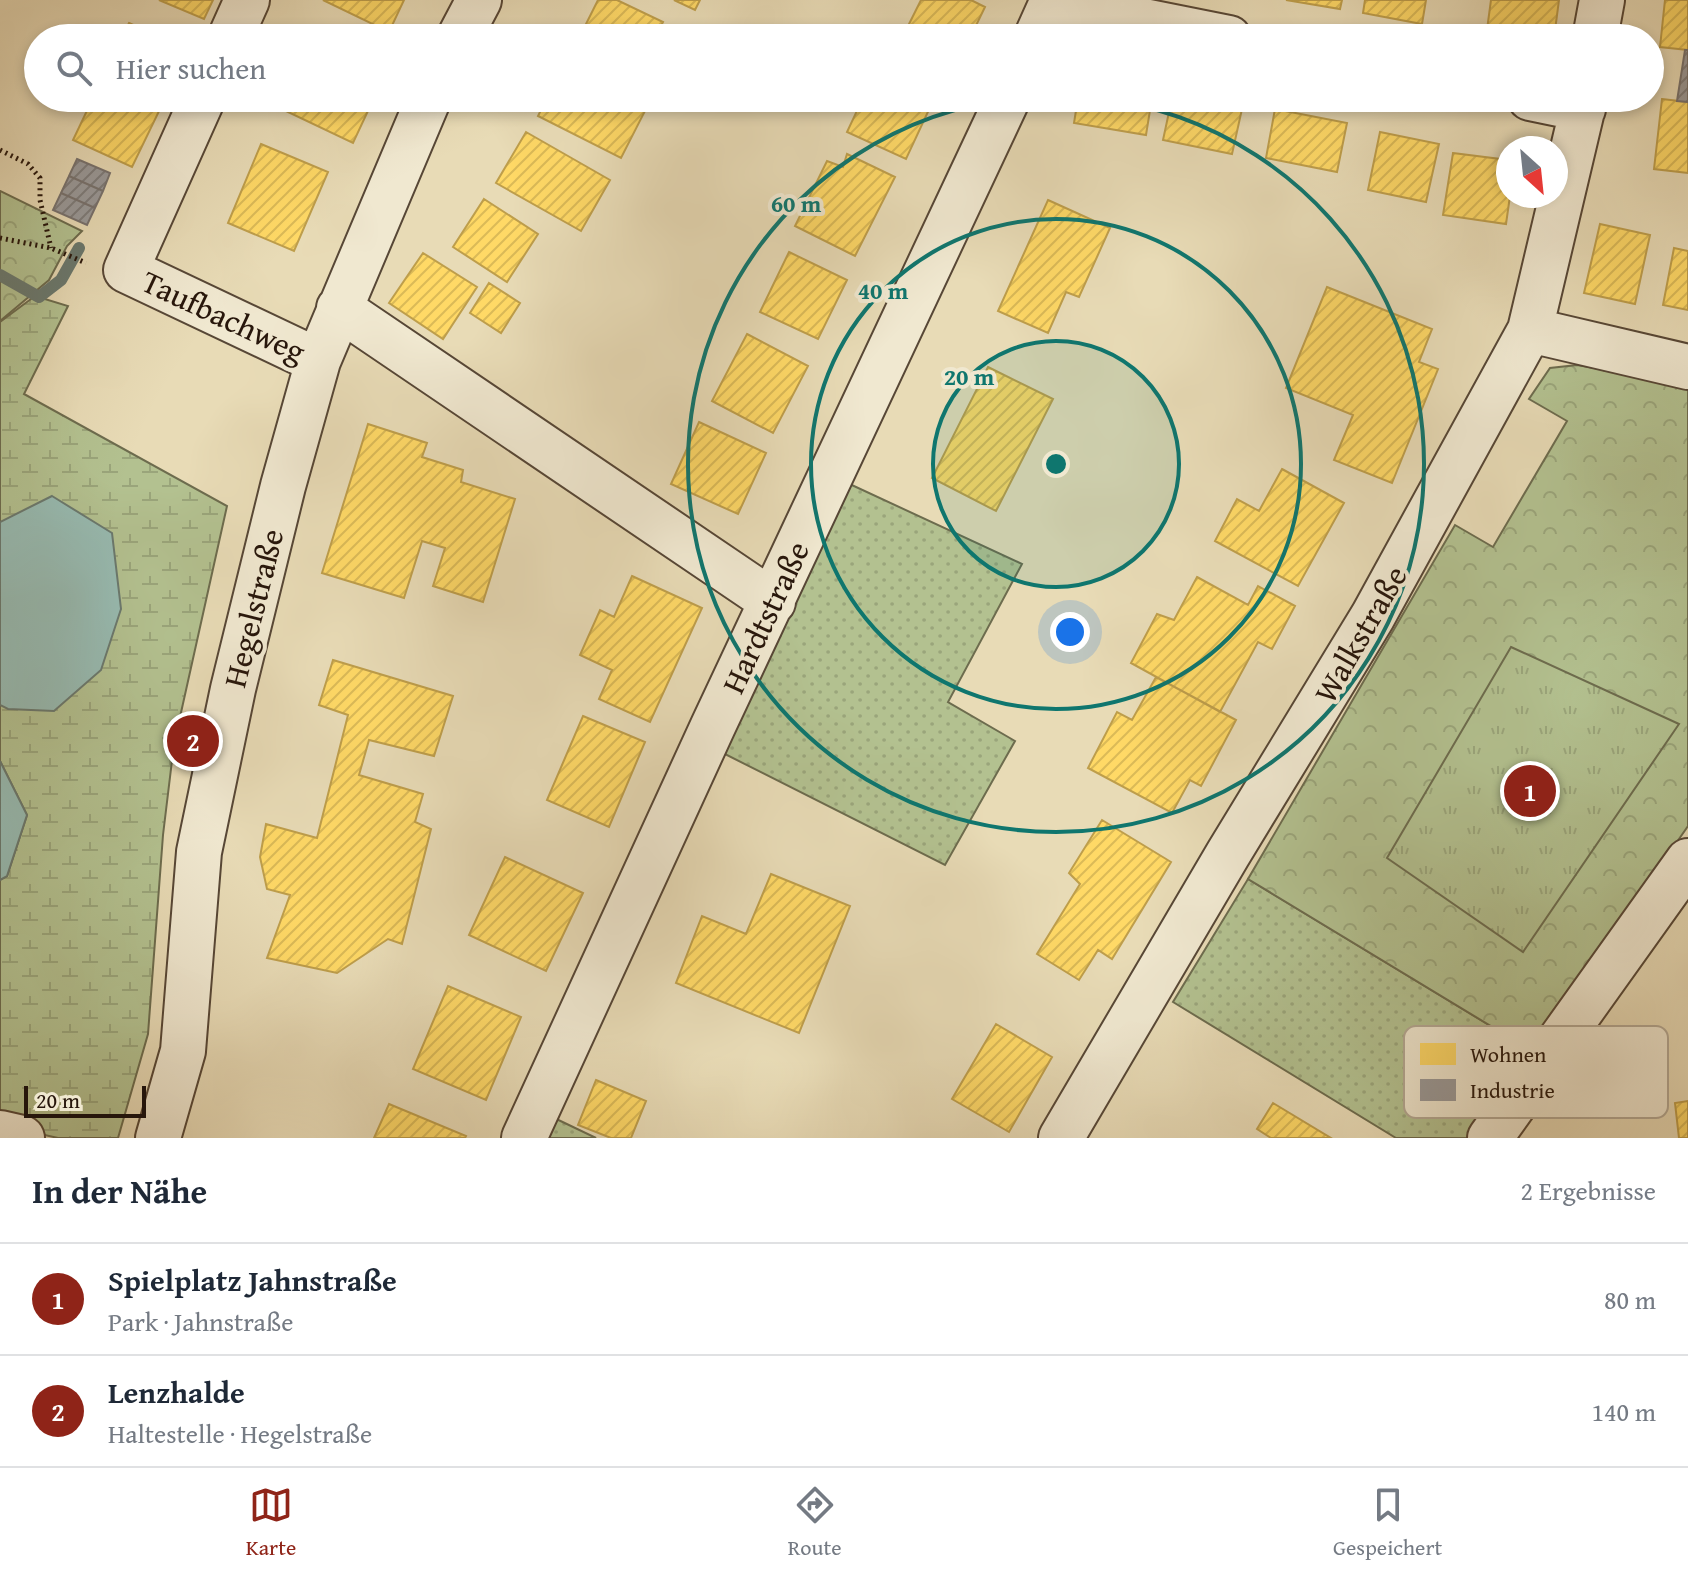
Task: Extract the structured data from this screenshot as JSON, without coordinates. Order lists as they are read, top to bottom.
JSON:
{
  "streets": {
    "street": [
      "Taufbachweg",
      "Hegelstraße",
      "Hardtstraße",
      "Walkstraße"
    ]
  },
  "crossings": [
    ["Taufbachweg", "Hegelstraße"]
  ],
  "legend": ["Wohnen", "Industrie"],
  "scale_bar": "20 m",
  "north": "bottom right",
  "page": {
    "search": "Hier suchen",
    "pins": ["2", "1"],
    "scale": "20 m",
    "heading": ["In der Nähe", "2 Ergebnisse"],
    "list": [
      {
        "mark": "1",
        "name": "Spielplatz Jahnstraße",
        "note": "Park · Jahnstraße",
        "value": "80 m"
      },
      {
        "mark": "2",
        "name": "Lenzhalde",
        "note": "Haltestelle · Hegelstraße",
        "value": "140 m"
      }
    ],
    "nav": ["Karte", "Route", "Gespeichert"]
  },
  "rings": ["60 m", "40 m", "20 m"]
}
